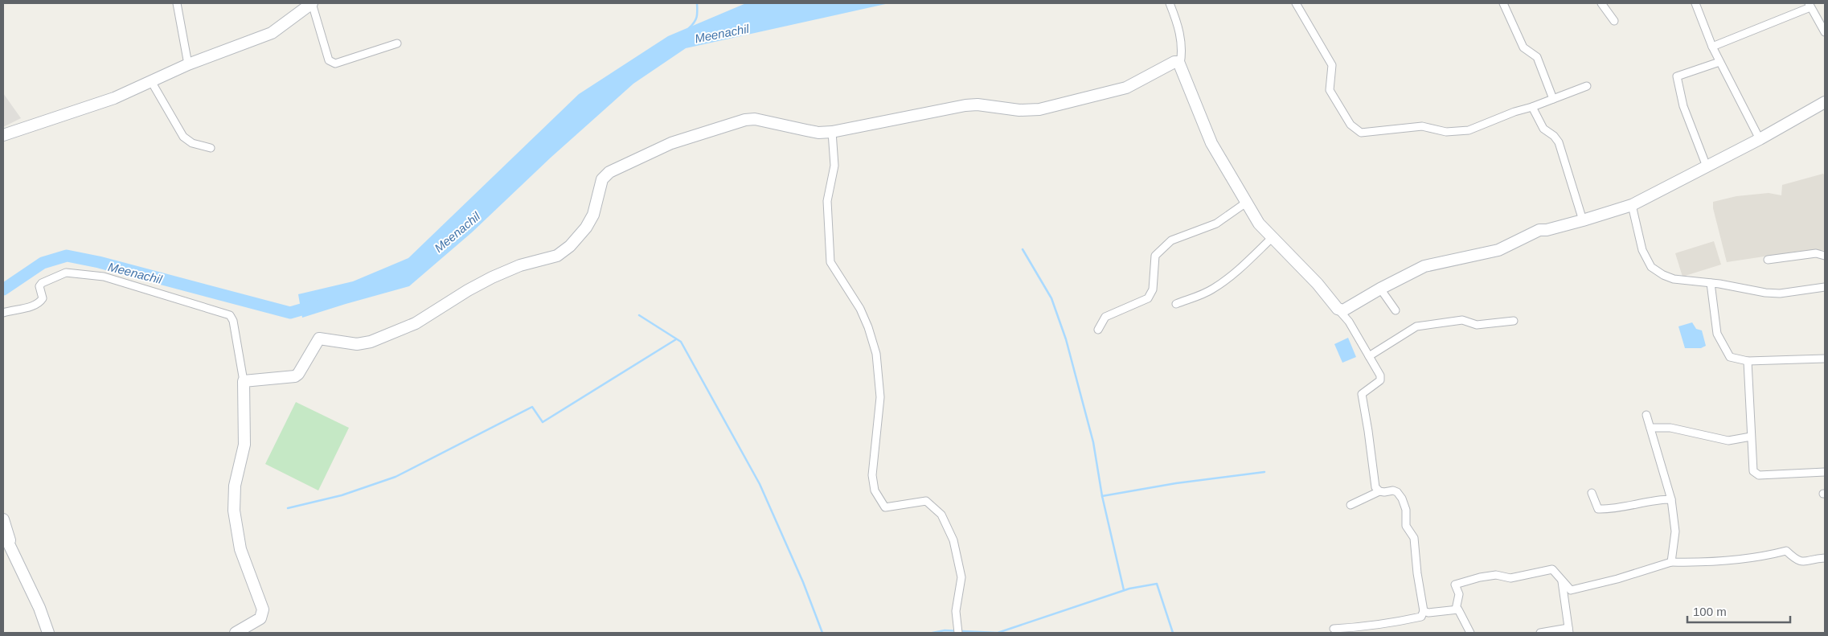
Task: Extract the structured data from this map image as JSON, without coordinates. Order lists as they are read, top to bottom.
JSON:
{
  "water": ["Meenachil"],
  "scale_bar": "100 m"
}
